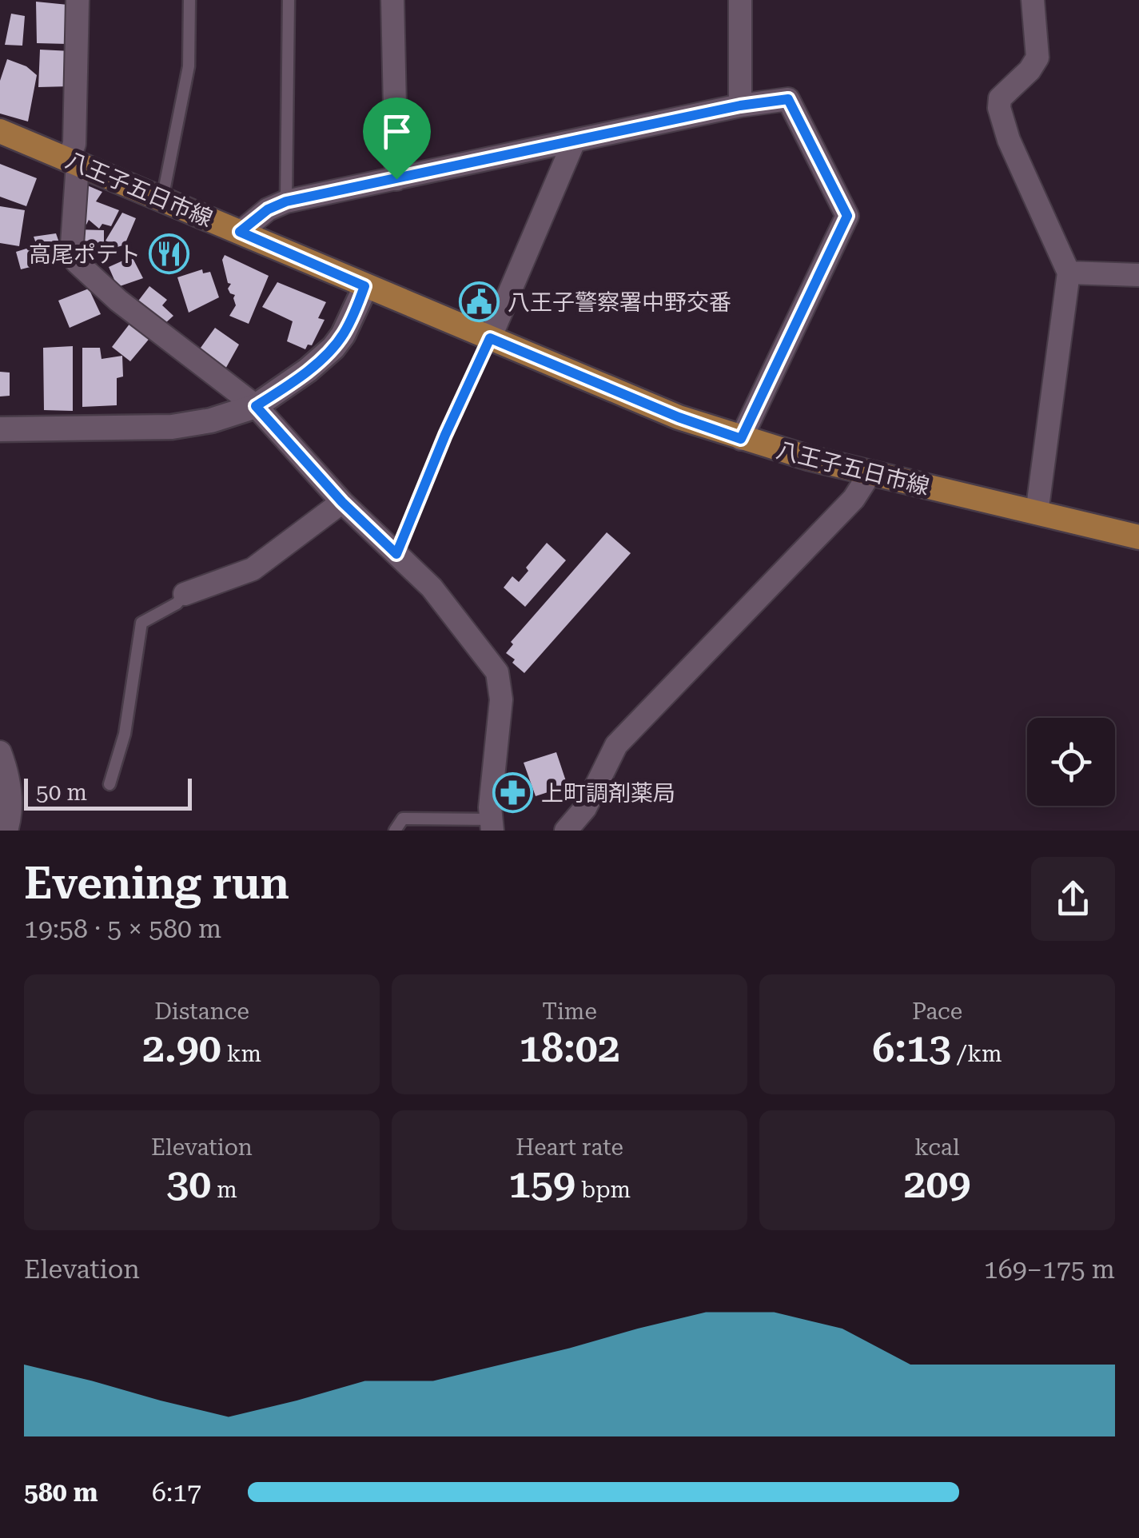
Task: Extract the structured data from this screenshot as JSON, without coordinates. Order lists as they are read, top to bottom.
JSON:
{
  "streets": {
    "main road": ["八王子五日市線"]
  },
  "places": {
    "restaurant": ["高尾ポテト"],
    "public building": ["八王子警察署中野交番"],
    "pharmacy": ["上町調剤薬局"]
  },
  "scale_bar": "50 m",
  "page": {
    "scale": "50 m",
    "heading": ["Evening run", "19:58 · 5 × 580 m"],
    "stats": [
      ["Distance", "2.90 km"],
      ["Time", "18:02"],
      ["Pace", "6:13 /km"],
      ["Elevation", "30 m"],
      ["Heart rate", "159 bpm"],
      ["kcal", "209"]
    ],
    "chart": ["Elevation", "169–175 m"],
    "list": [
      {
        "name": "580 m",
        "note": "6:17"
      }
    ]
  }
}
